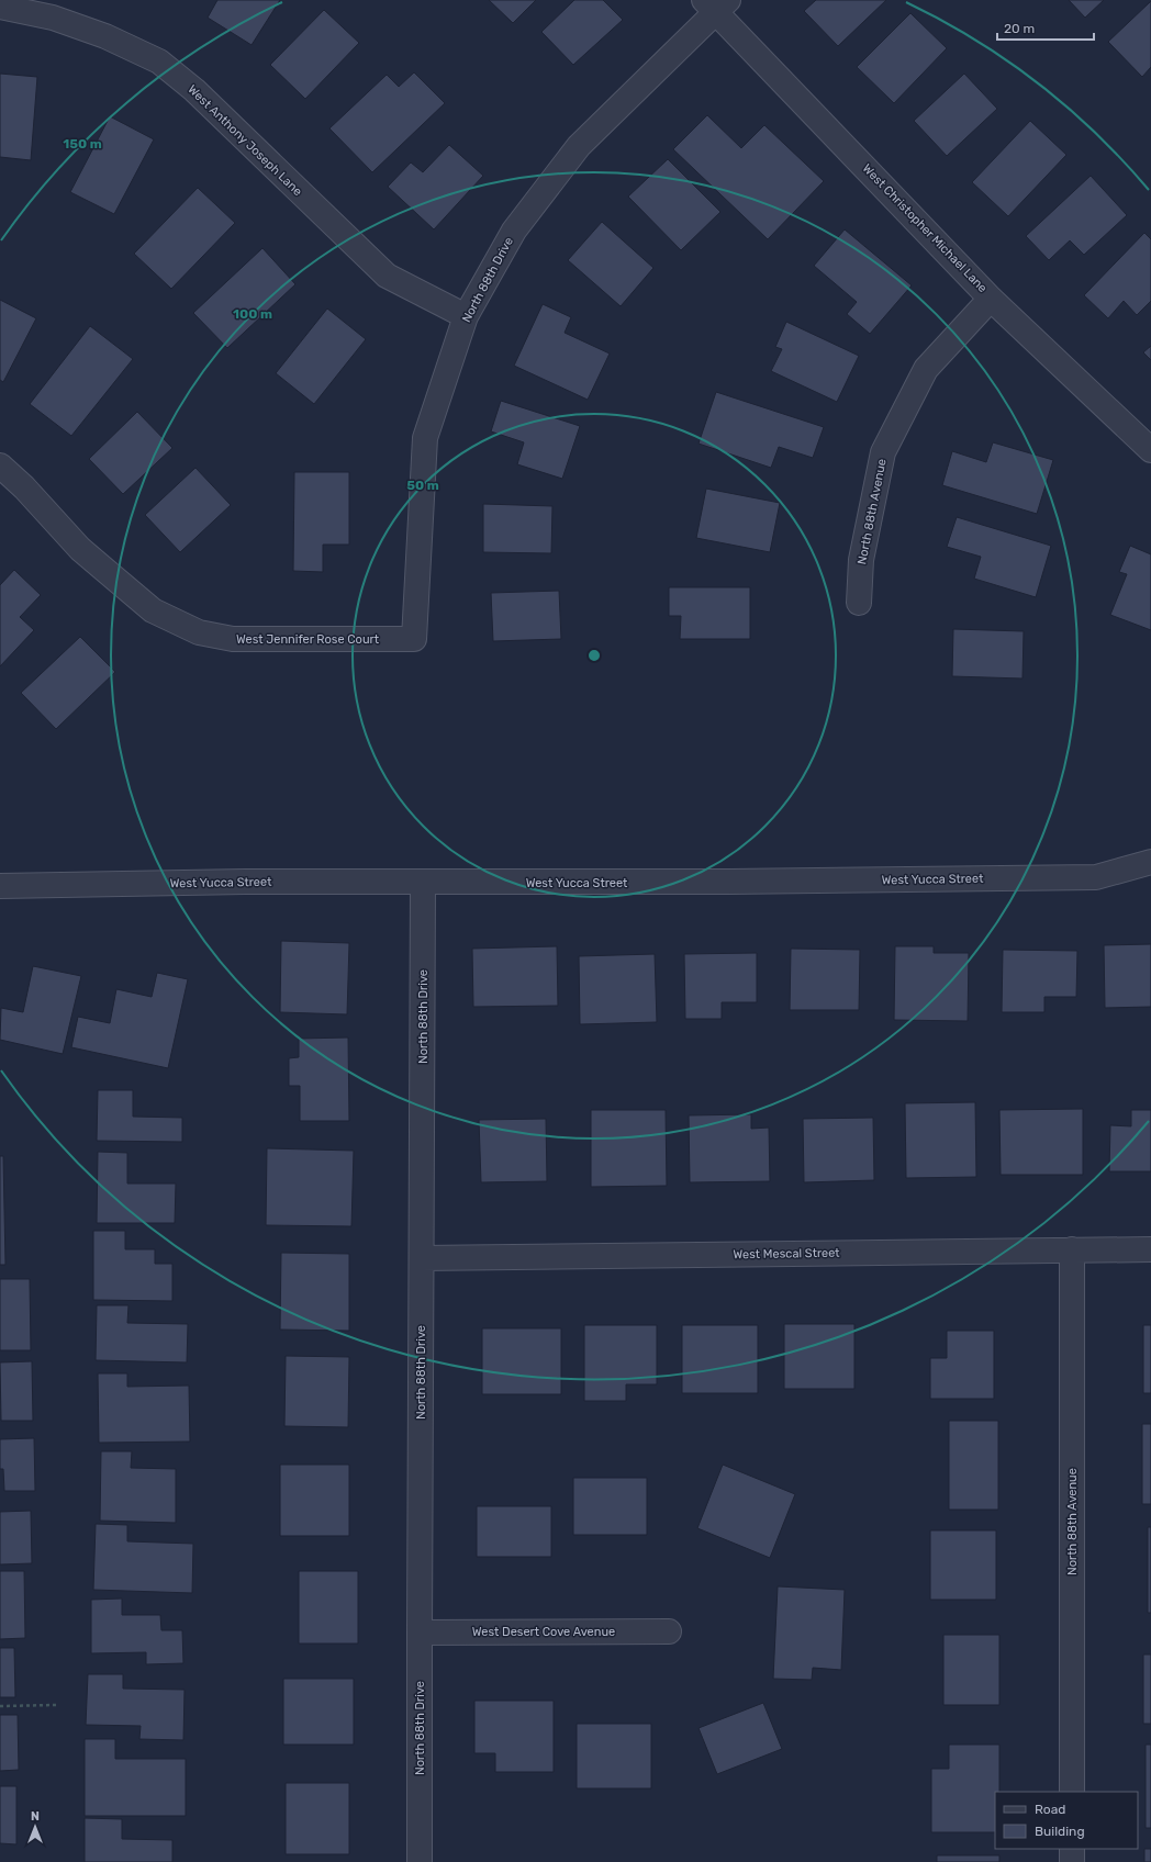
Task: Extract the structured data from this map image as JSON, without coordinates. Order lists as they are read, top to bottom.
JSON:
{
  "streets": {
    "street": [
      "West Anthony Joseph Lane",
      "West Christopher Michael Lane",
      "North 88th Drive",
      "North 88th Avenue",
      "West Jennifer Rose Court",
      "West Yucca Street",
      "West Mescal Street",
      "West Desert Cove Avenue"
    ]
  },
  "crossings": [
    ["West Anthony Joseph Lane", "North 88th Drive"],
    ["West Christopher Michael Lane", "North 88th Drive"],
    ["West Christopher Michael Lane", "North 88th Avenue"],
    ["North 88th Drive", "West Jennifer Rose Court"],
    ["North 88th Drive", "West Yucca Street"],
    ["North 88th Drive", "West Mescal Street"],
    ["North 88th Drive", "West Desert Cove Avenue"],
    ["North 88th Avenue", "West Mescal Street"]
  ],
  "legend": ["Road", "Building"],
  "scale_bar": "20 m",
  "north": "top",
  "rings": ["150 m", "100 m", "50 m"]
}
